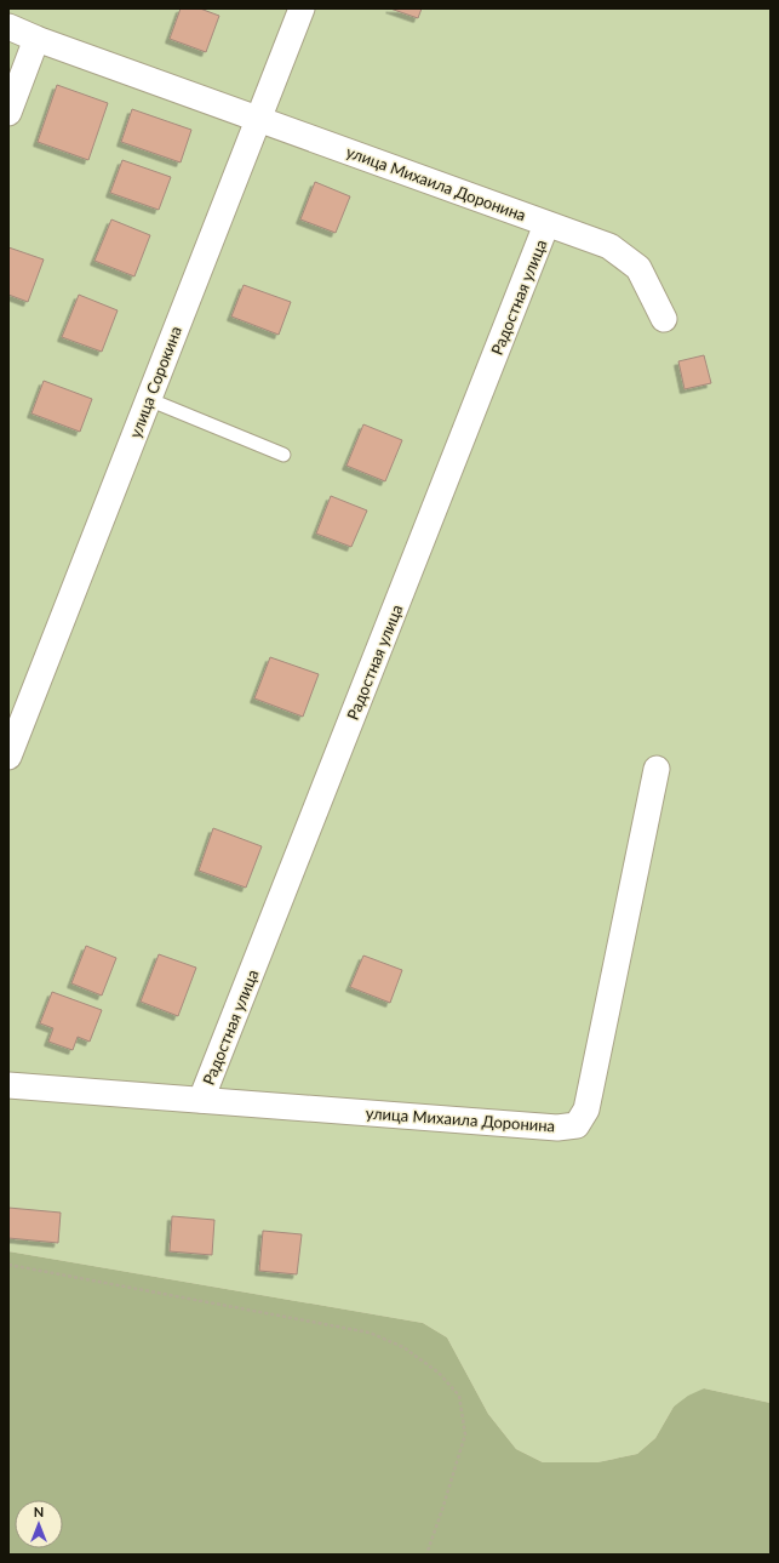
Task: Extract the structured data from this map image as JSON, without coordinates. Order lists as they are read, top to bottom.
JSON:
{
  "streets": {
    "street": ["улица Михаила Доронина", "Радостная улица", "улица Сорокина"]
  },
  "crossings": [
    ["улица Михаила Доронина", "Радостная улица"],
    ["улица Михаила Доронина", "улица Сорокина"]
  ],
  "north": "top"
}
